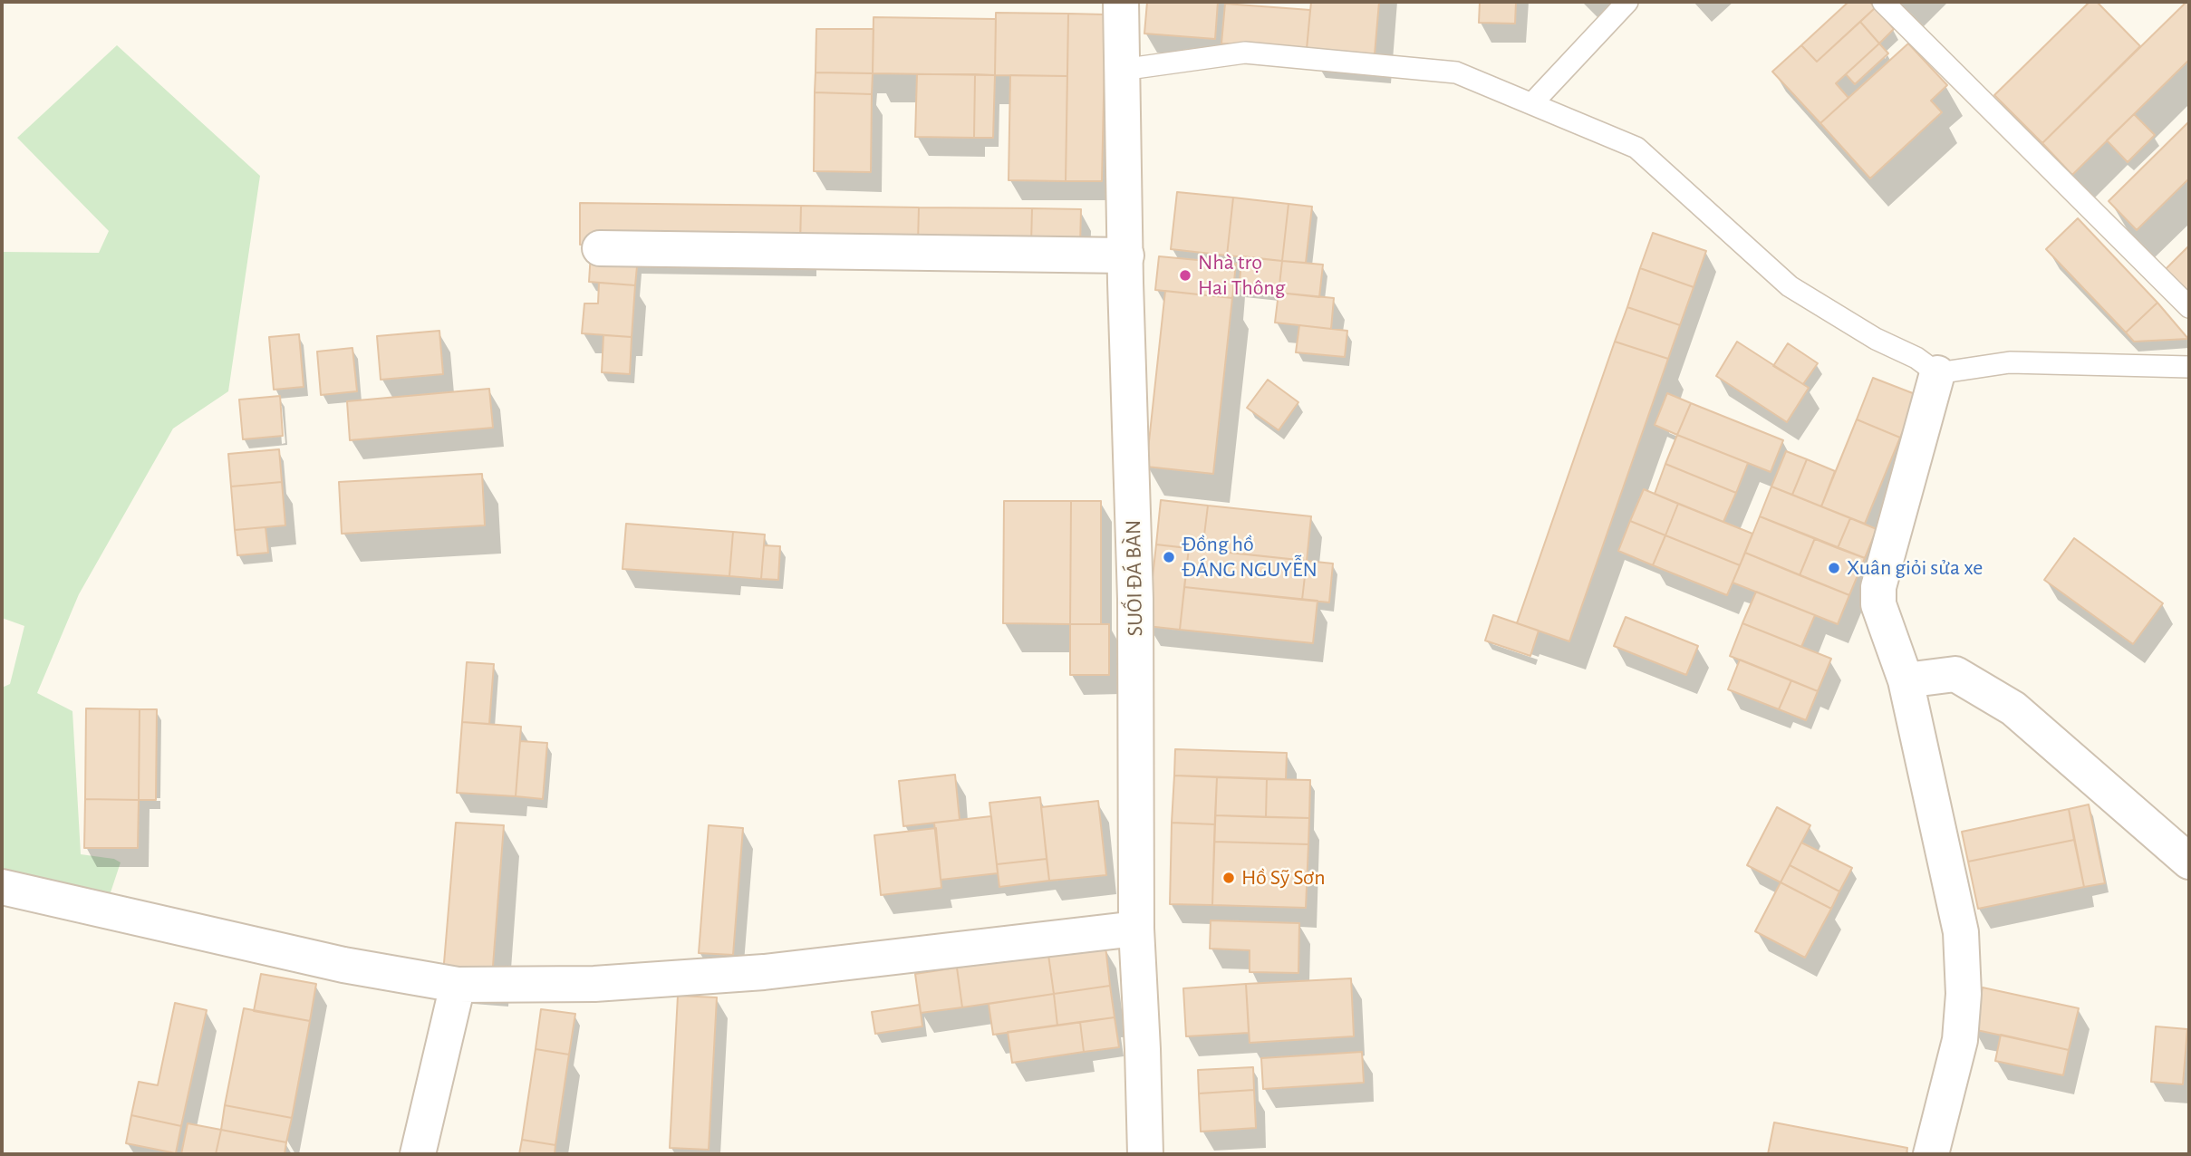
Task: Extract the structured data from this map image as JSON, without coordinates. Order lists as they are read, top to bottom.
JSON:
{
  "streets": {
    "street": ["SUỐI ĐÁ BÀN"]
  },
  "places": [
    "Nhà trọ Hai Thông",
    "Đồng hồ ĐÁNG NGUYỄN",
    "Xuân giỏi sửa xe",
    "Hồ Sỹ Sơn"
  ]
}
